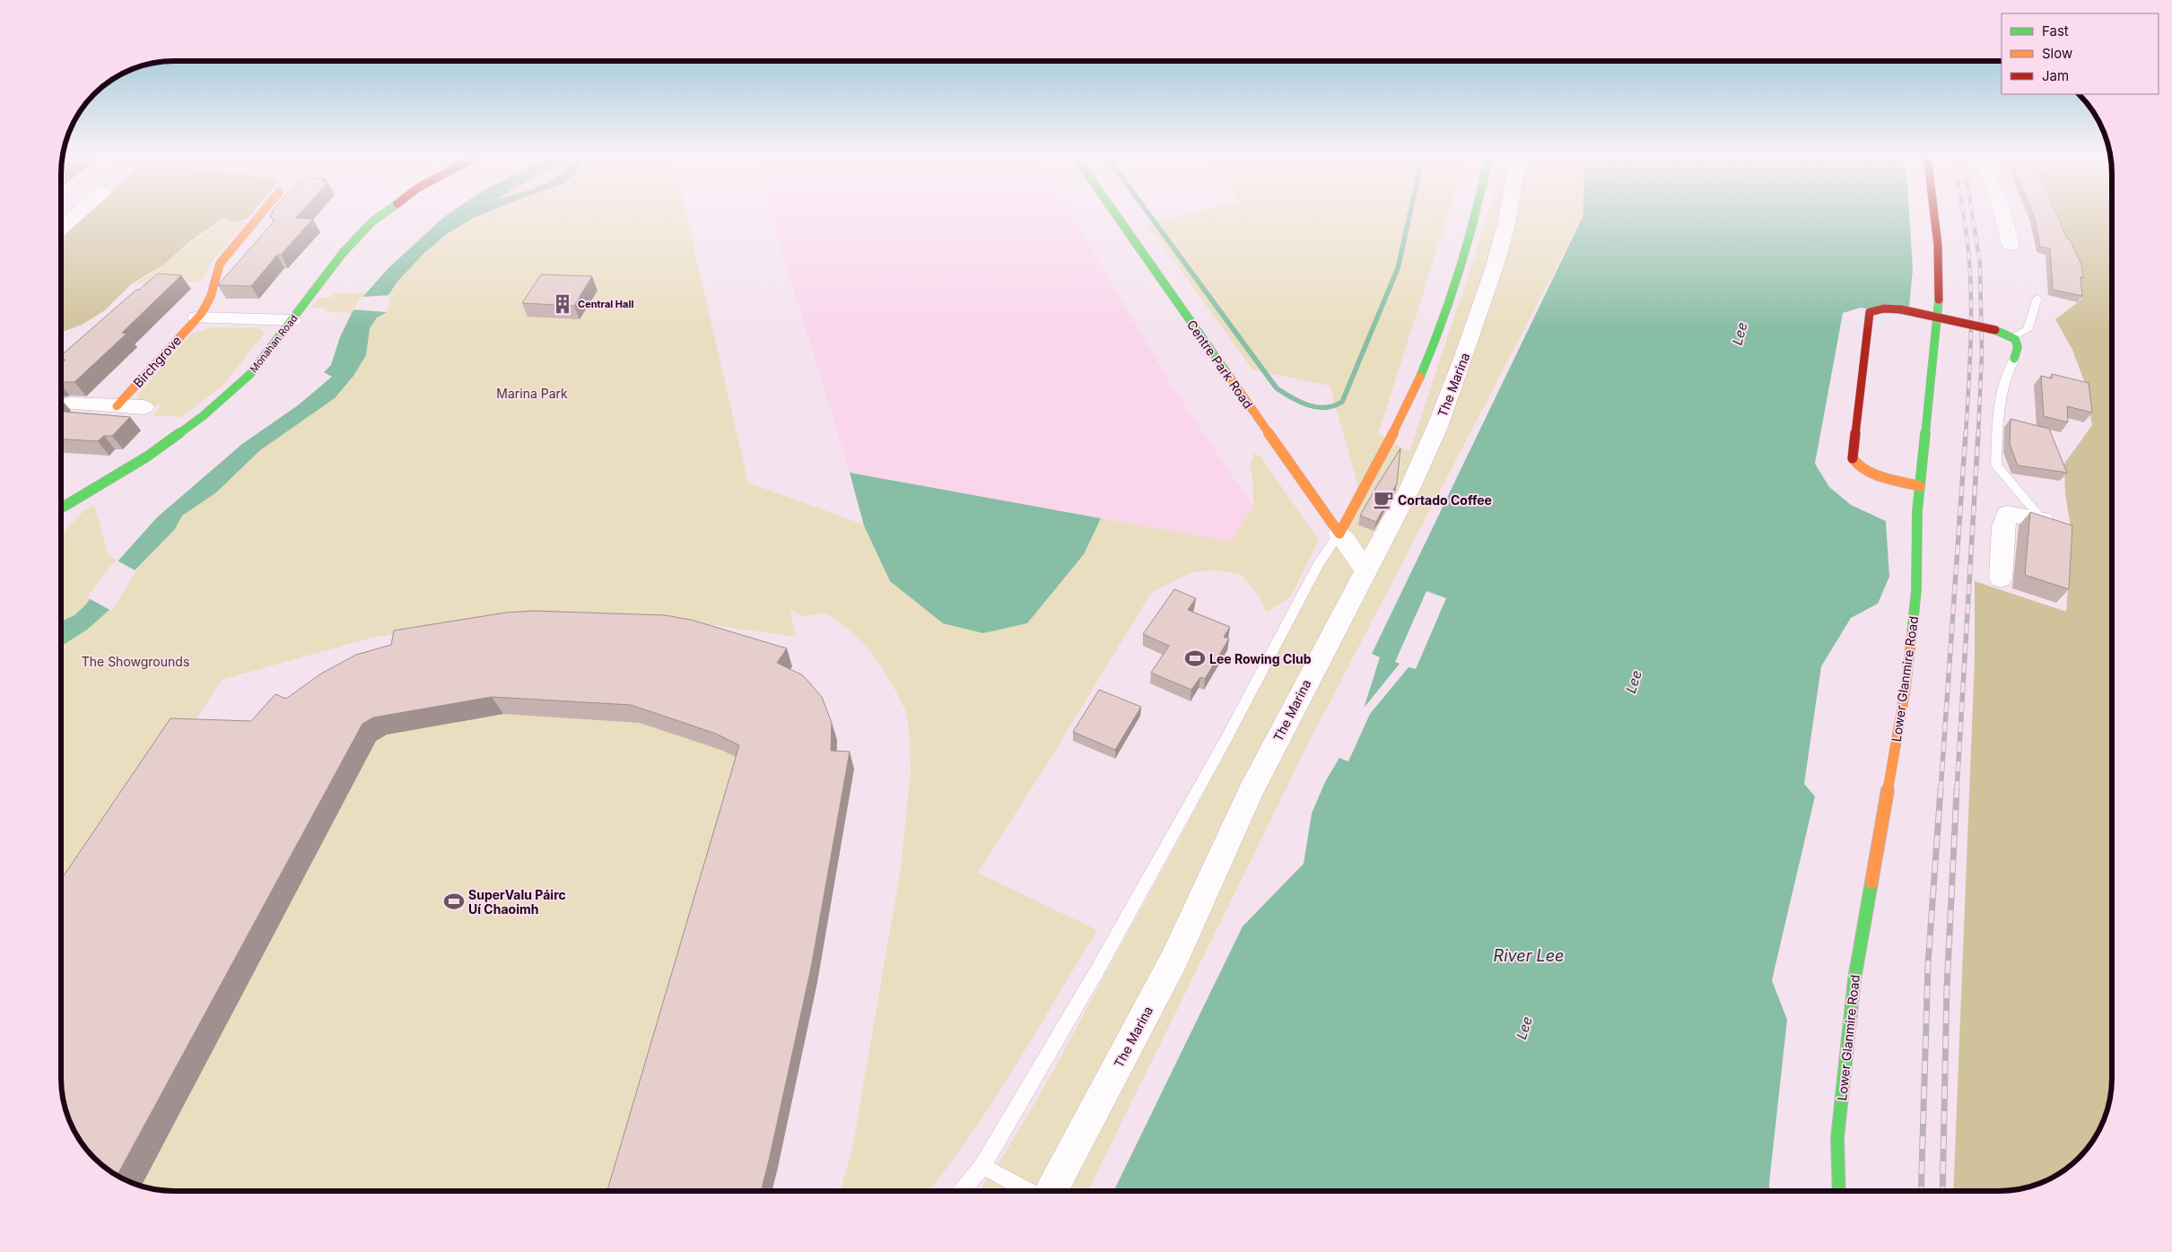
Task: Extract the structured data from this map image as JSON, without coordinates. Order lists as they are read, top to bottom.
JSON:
{
  "streets": {
    "main road": [
      "Monahan Road",
      "Birchgrove",
      "Centre Park Road",
      "Lower Glanmire Road"
    ],
    "street": ["The Marina"]
  },
  "crossings": [
    ["Centre Park Road", "The Marina"]
  ],
  "water": ["Lee", "River Lee"],
  "parks": ["Marina Park", "The Showgrounds"],
  "places": {
    "building": ["Central Hall"],
    "cafe": ["Cortado Coffee"],
    "sports": ["Lee Rowing Club", "SuperValu Páirc Uí Chaoimh"]
  },
  "legend": ["Fast", "Slow", "Jam"]
}
